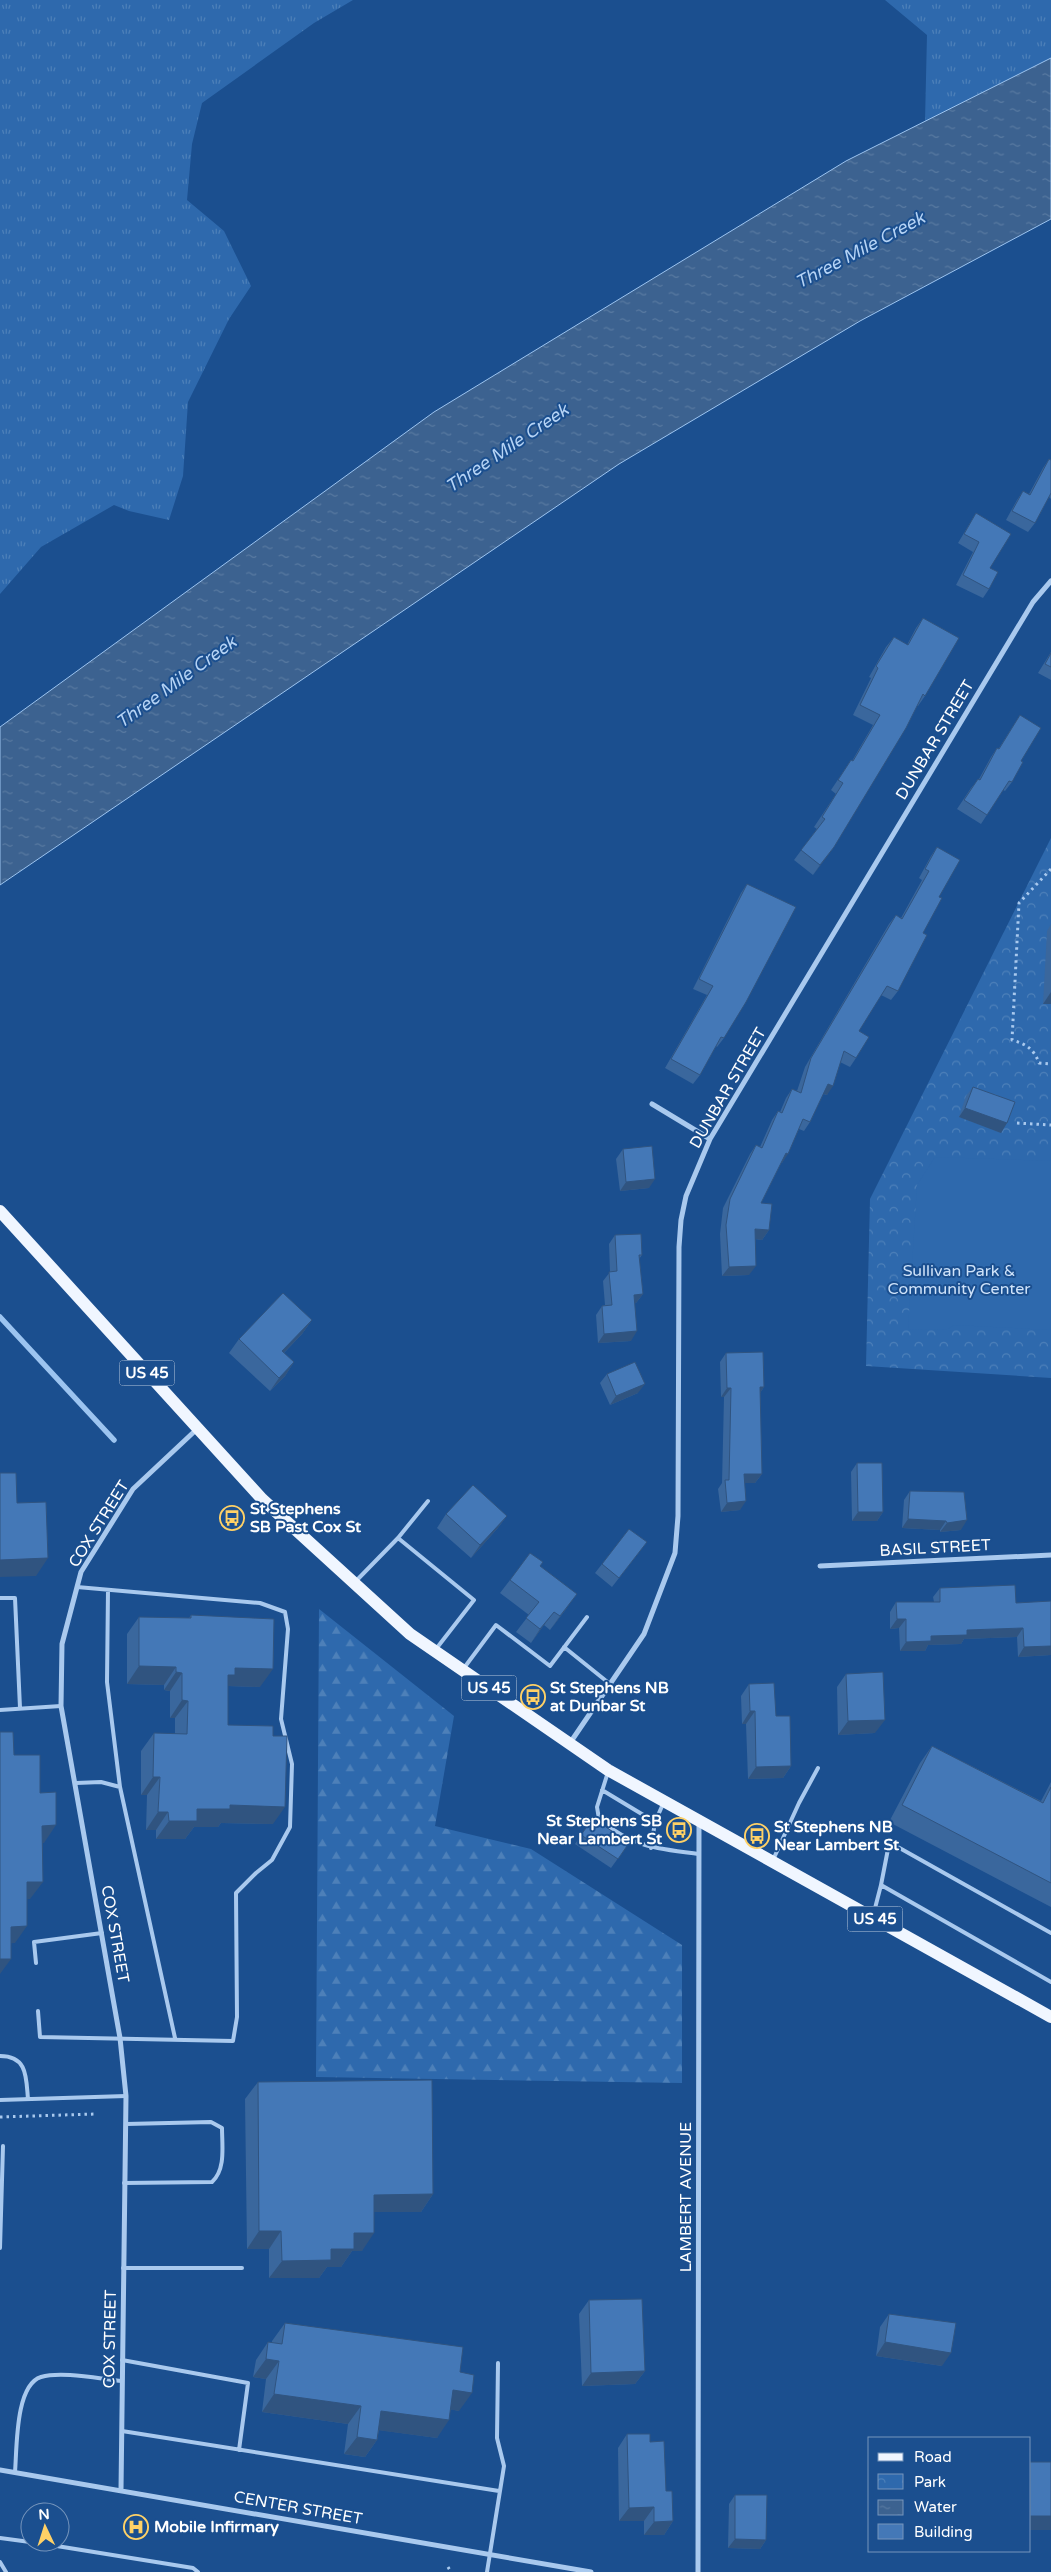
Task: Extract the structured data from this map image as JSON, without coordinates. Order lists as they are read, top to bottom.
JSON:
{
  "streets": {
    "main road": ["US 45"],
    "street": [
      "DUNBAR STREET",
      "COX STREET",
      "BASIL STREET",
      "LAMBERT AVENUE",
      "CENTER STREET"
    ]
  },
  "crossings": [
    ["DUNBAR STREET", "US 45"],
    ["US 45", "COX STREET"],
    ["US 45", "LAMBERT AVENUE"],
    ["COX STREET", "CENTER STREET"]
  ],
  "water": ["Three Mile Creek"],
  "parks": ["Sullivan Park & Community Center"],
  "places": {
    "bus stop": [
      "St Stephens SB Past Cox St",
      "St Stephens NB at Dunbar St",
      "St Stephens SB Near Lambert St",
      "St Stephens NB Near Lambert St"
    ],
    "hospital": ["Mobile Infirmary"]
  },
  "legend": [
    "Road",
    "Park",
    "Water",
    "Building"
  ],
  "north": "top"
}
